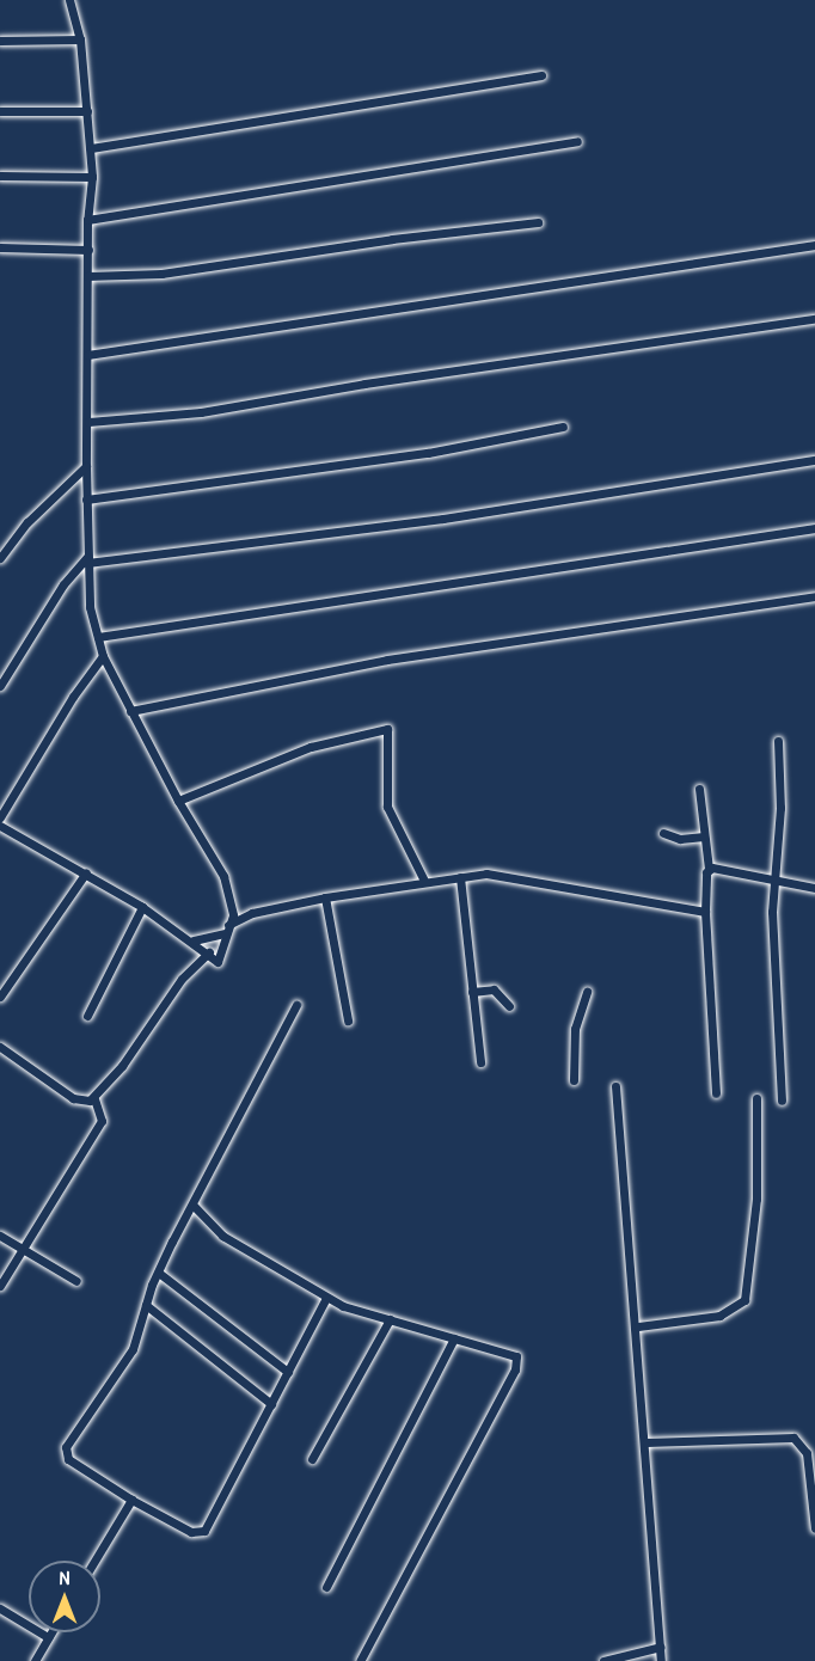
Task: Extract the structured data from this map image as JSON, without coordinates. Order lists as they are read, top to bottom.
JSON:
{
  "north": "top"
}
